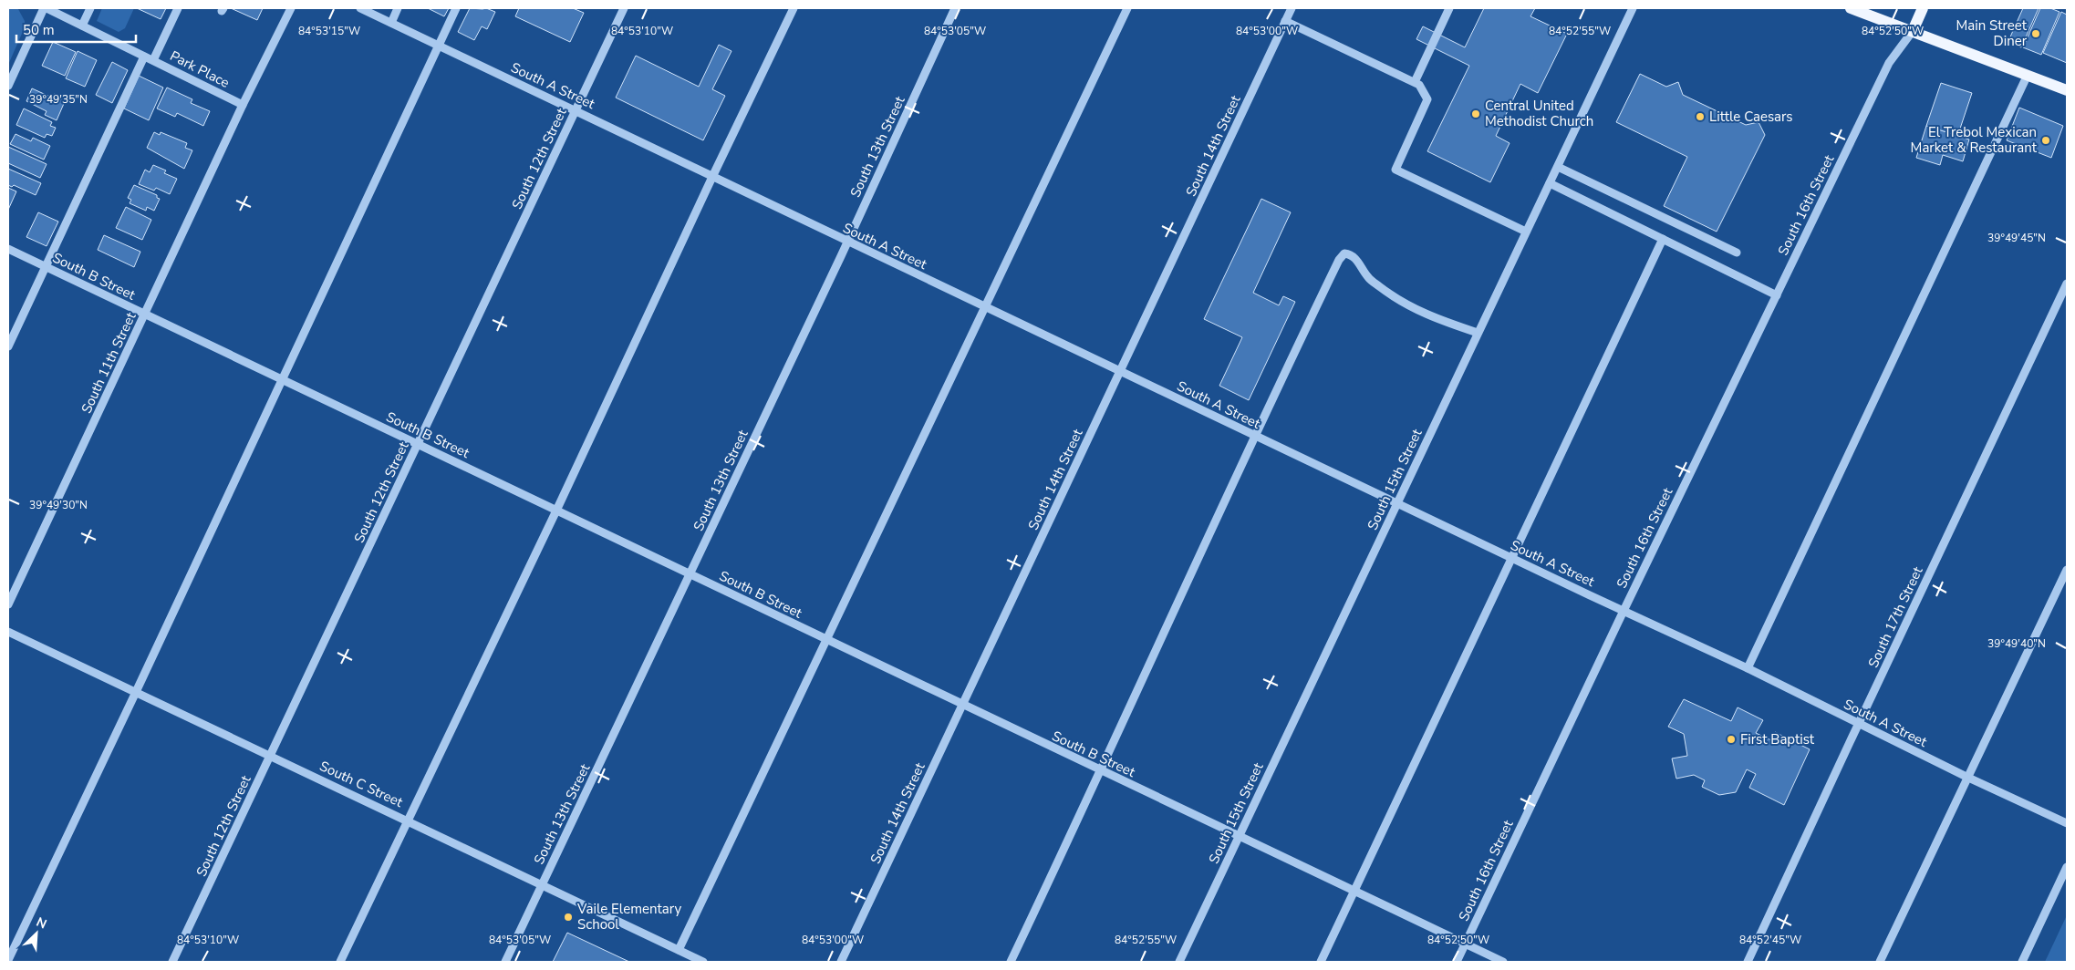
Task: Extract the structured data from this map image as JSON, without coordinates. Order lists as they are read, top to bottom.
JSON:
{
  "streets": {
    "street": [
      "Park Place",
      "South A Street",
      "South 14th Street",
      "South 13th Street",
      "South 12th Street",
      "South 16th Street",
      "South B Street",
      "South 11th Street",
      "South 15th Street",
      "South 17th Street",
      "South C Street"
    ]
  },
  "crossings": [
    ["Park Place", "South 11th Street"],
    ["South A Street", "South 14th Street"],
    ["South A Street", "South 13th Street"],
    ["South A Street", "South 12th Street"],
    ["South A Street", "South 16th Street"],
    ["South A Street", "South 15th Street"],
    ["South A Street", "South 17th Street"],
    ["South 14th Street", "South B Street"],
    ["South 13th Street", "South B Street"],
    ["South 13th Street", "South C Street"],
    ["South 12th Street", "South B Street"],
    ["South 12th Street", "South C Street"],
    ["South 16th Street", "South B Street"],
    ["South B Street", "South 11th Street"],
    ["South B Street", "South 15th Street"]
  ],
  "places": [
    "Main Street Diner",
    "Central United Methodist Church",
    "Little Caesars",
    "El Trebol Mexican Market & Restaurant",
    "First Baptist",
    "Vaile Elementary School"
  ],
  "scale_bar": "50 m",
  "north": "top right",
  "coordinates": [
    "84°53'15\"W",
    "84°53'10\"W",
    "84°53'05\"W",
    "84°53'00\"W",
    "84°52'55\"W",
    "84°52'50\"W",
    "39°49'35\"N",
    "39°49'45\"N",
    "39°49'30\"N",
    "39°49'40\"N",
    "84°52'45\"W"
  ]
}
